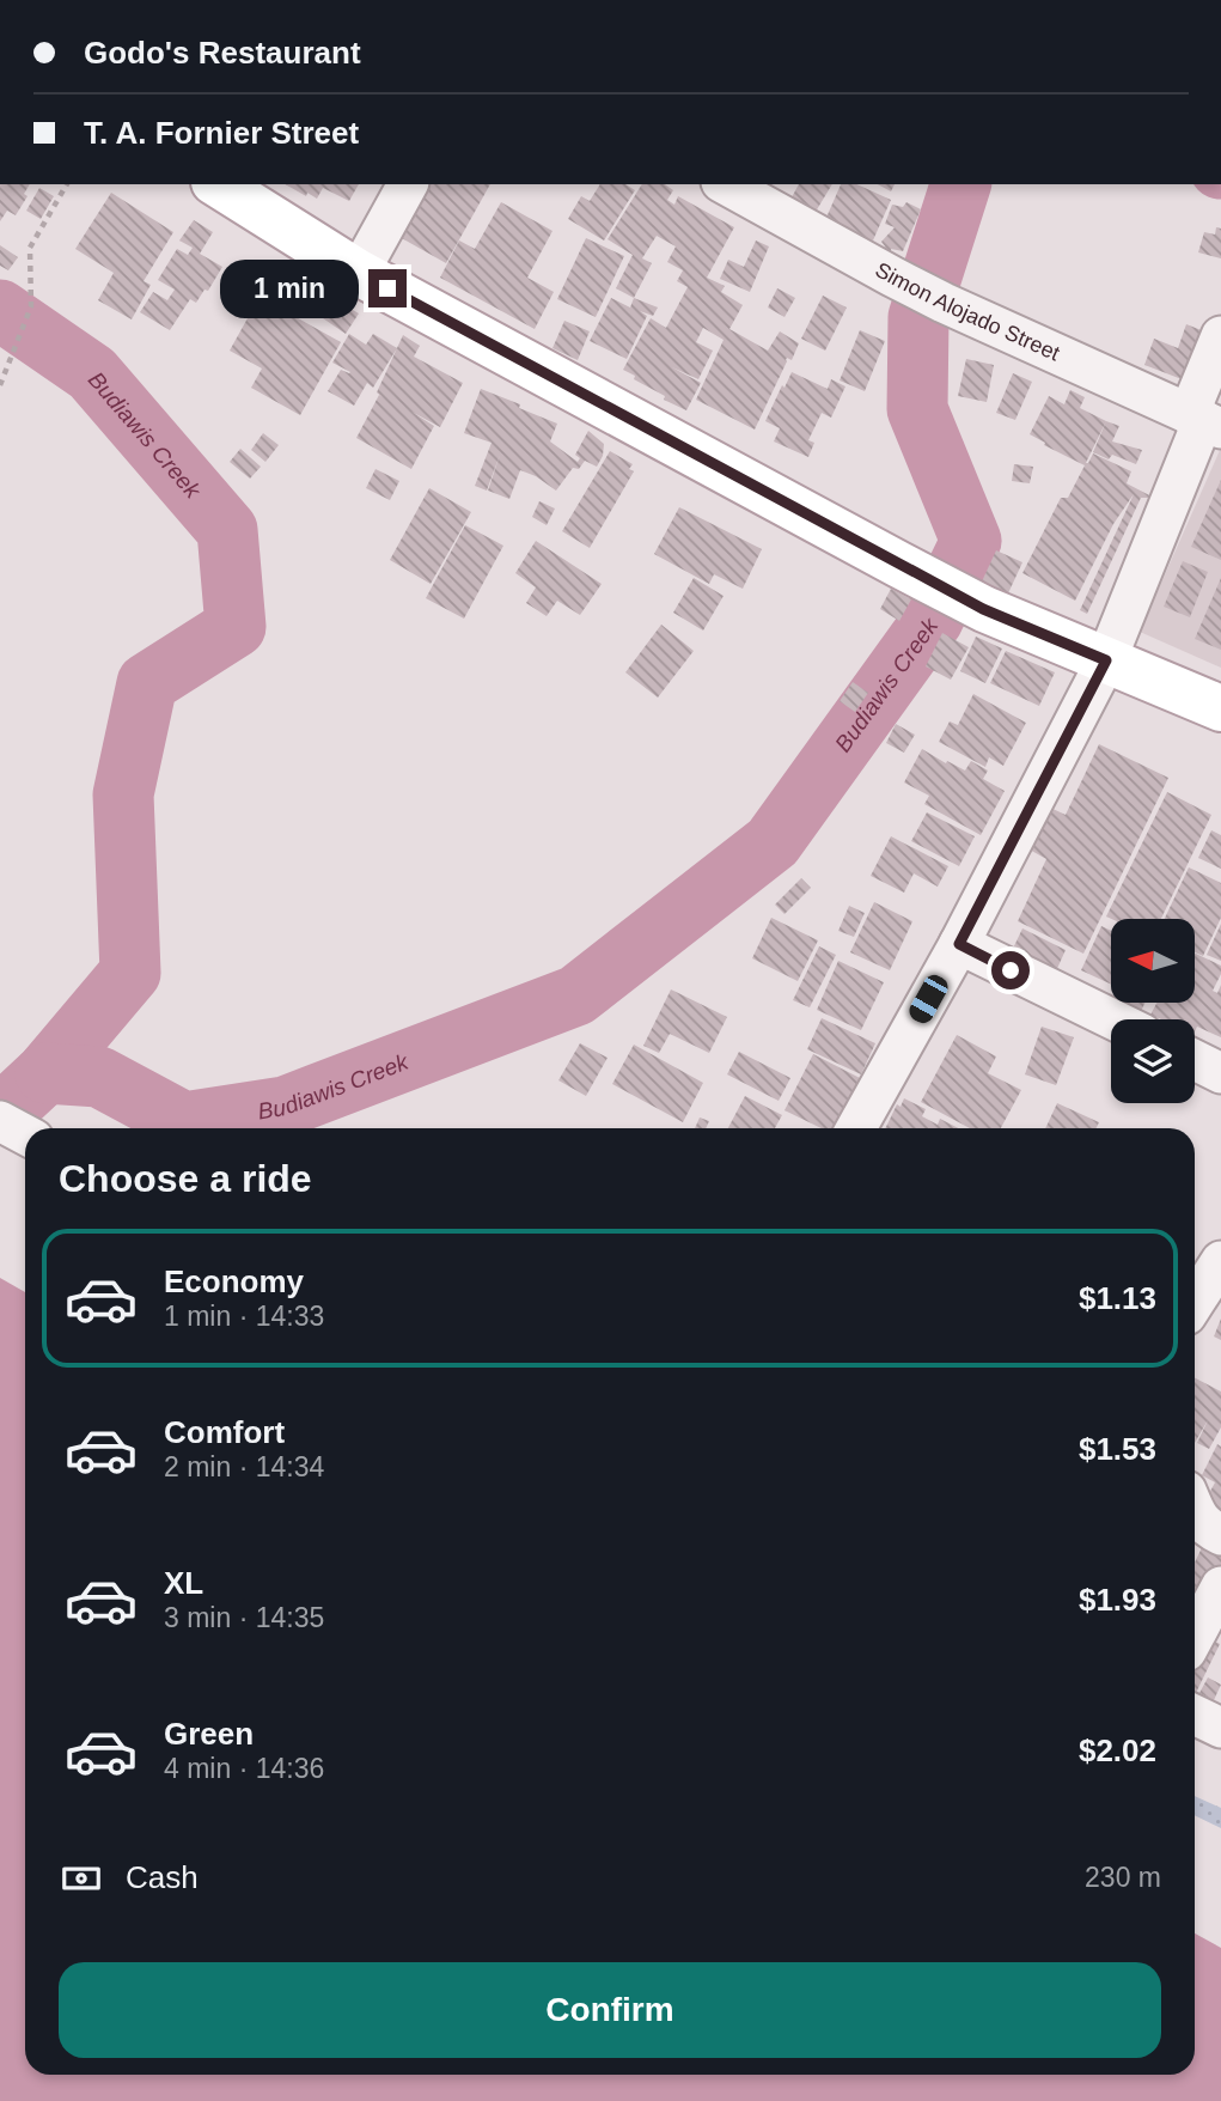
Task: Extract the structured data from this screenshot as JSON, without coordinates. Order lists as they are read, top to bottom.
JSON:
{
  "streets": {
    "street": ["Simon Alojado Street"]
  },
  "water": ["Budiawis Creek"],
  "north": "left",
  "page": {
    "banner": ["Godo's Restaurant", "T. A. Fornier Street"],
    "bubble": "1 min",
    "heading": "Choose a ride",
    "list": [
      {
        "name": "Economy",
        "note": "1 min · 14:33",
        "value": "$1.13"
      },
      {
        "name": "Comfort",
        "note": "2 min · 14:34",
        "value": "$1.53"
      },
      {
        "name": "XL",
        "note": "3 min · 14:35",
        "value": "$1.93"
      },
      {
        "name": "Green",
        "note": "4 min · 14:36",
        "value": "$2.02"
      }
    ],
    "pay": ["Cash", "230 m"],
    "buttons": "Confirm"
  }
}
